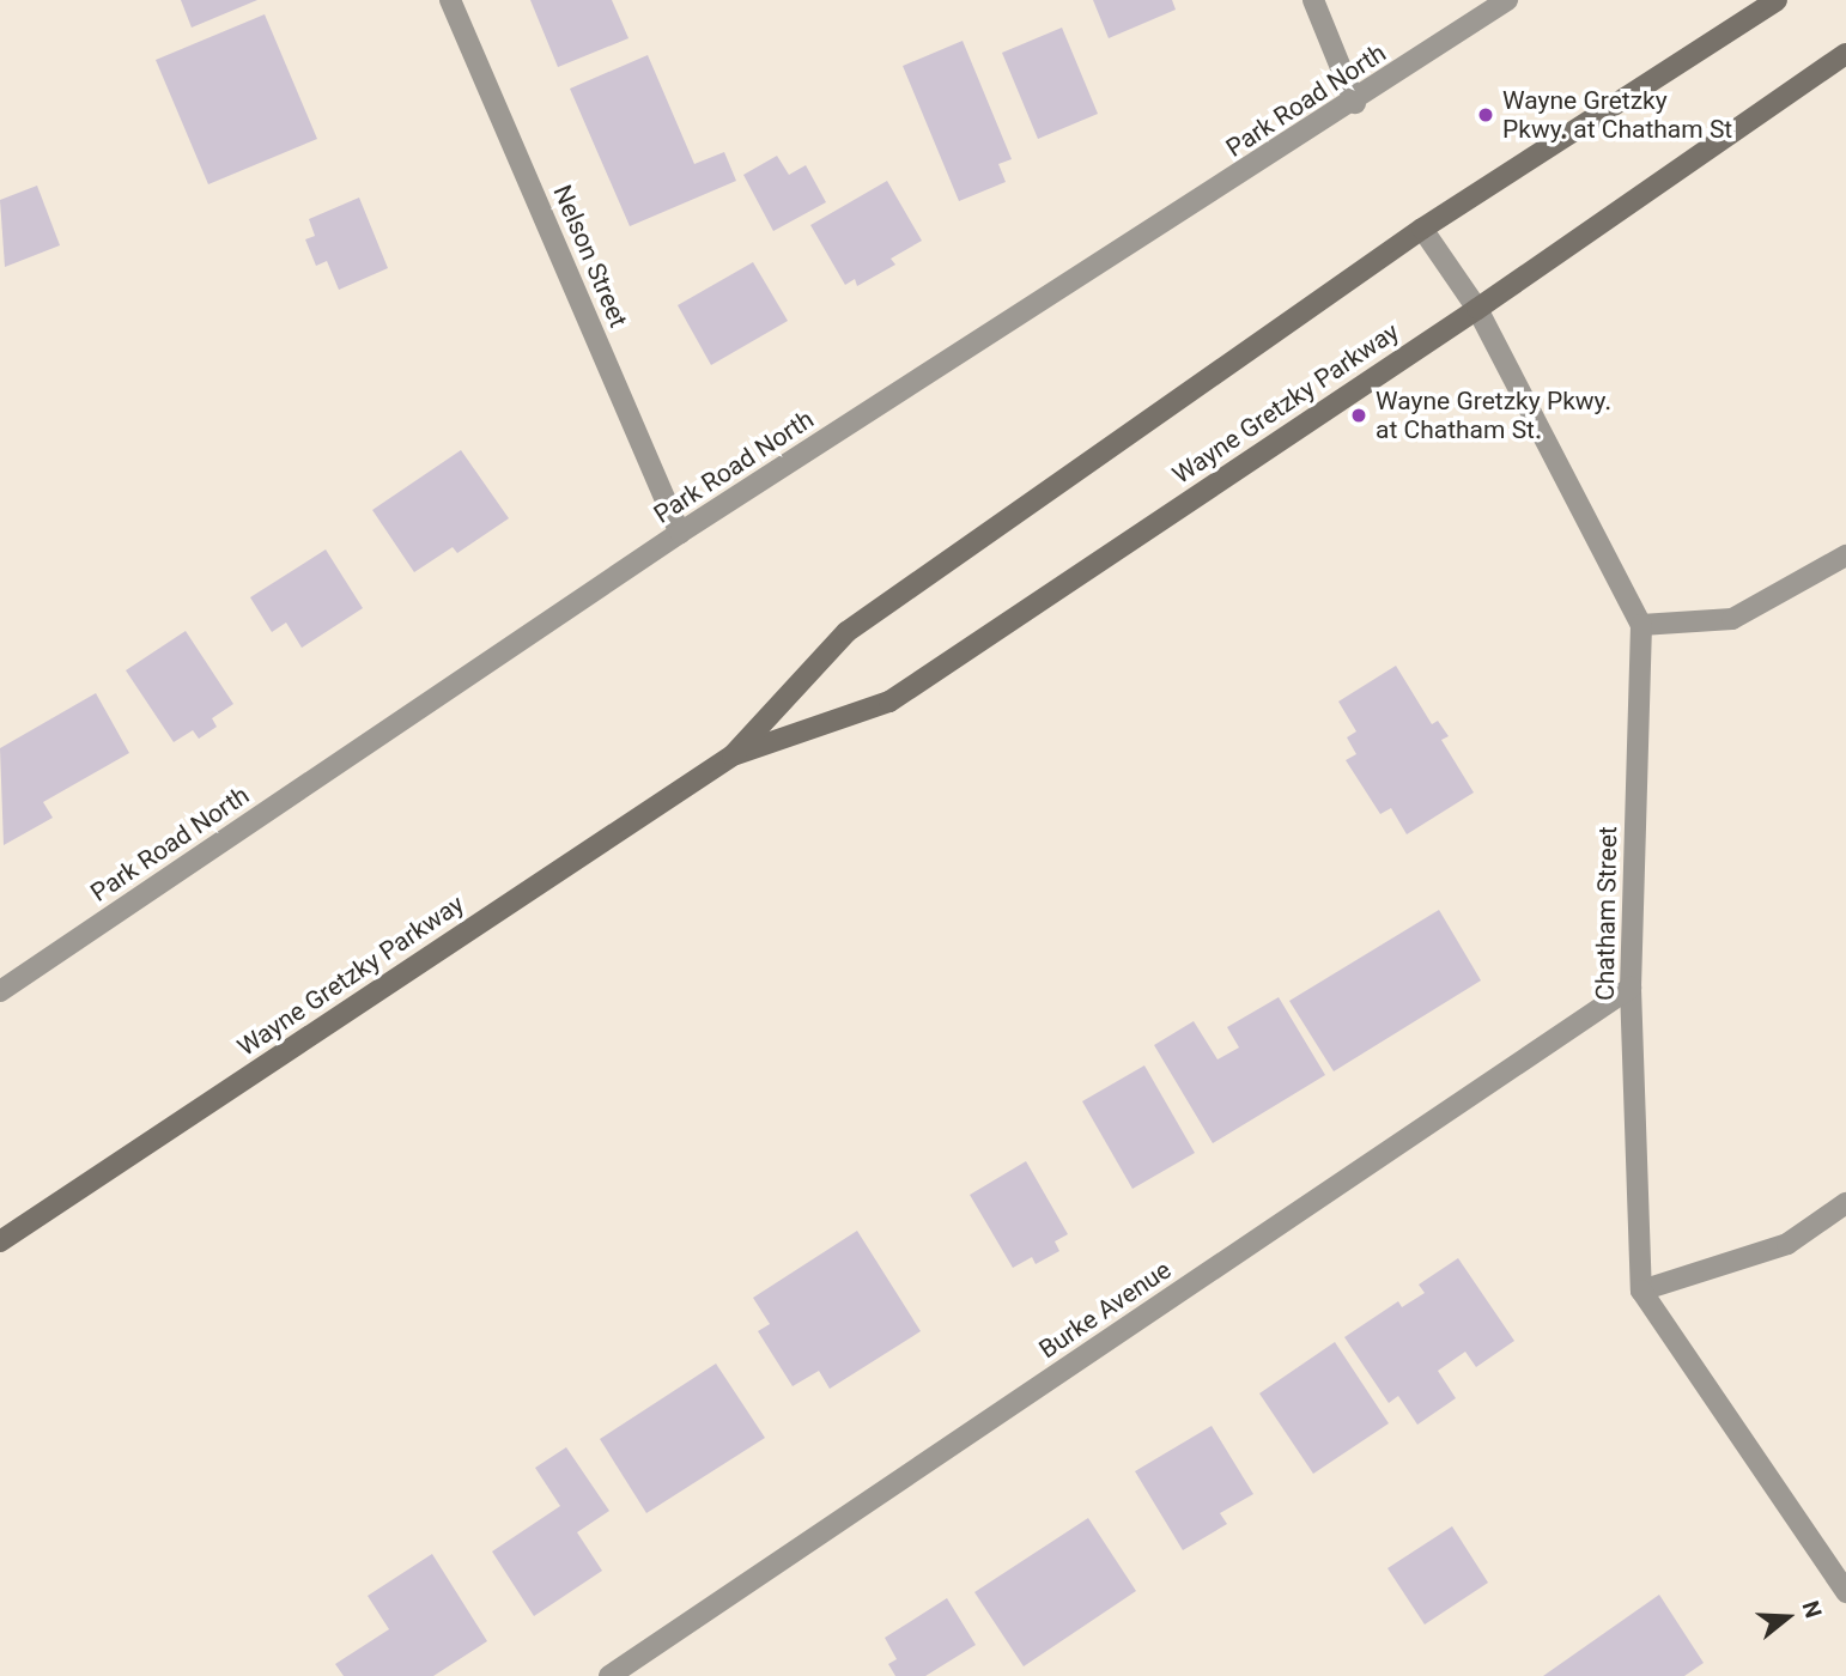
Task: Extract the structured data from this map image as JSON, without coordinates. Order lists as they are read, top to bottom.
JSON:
{
  "streets": {
    "main road": ["Wayne Gretzky Parkway"],
    "street": [
      "Park Road North",
      "Nelson Street",
      "Chatham Street",
      "Burke Avenue"
    ]
  },
  "crossings": [
    ["Park Road North", "Nelson Street"],
    ["Wayne Gretzky Parkway", "Chatham Street"],
    ["Chatham Street", "Burke Avenue"]
  ],
  "places": ["Wayne Gretzky Pkwy. at Chatham St", "Wayne Gretzky Pkwy. at Chatham St."],
  "north": "right"
}
